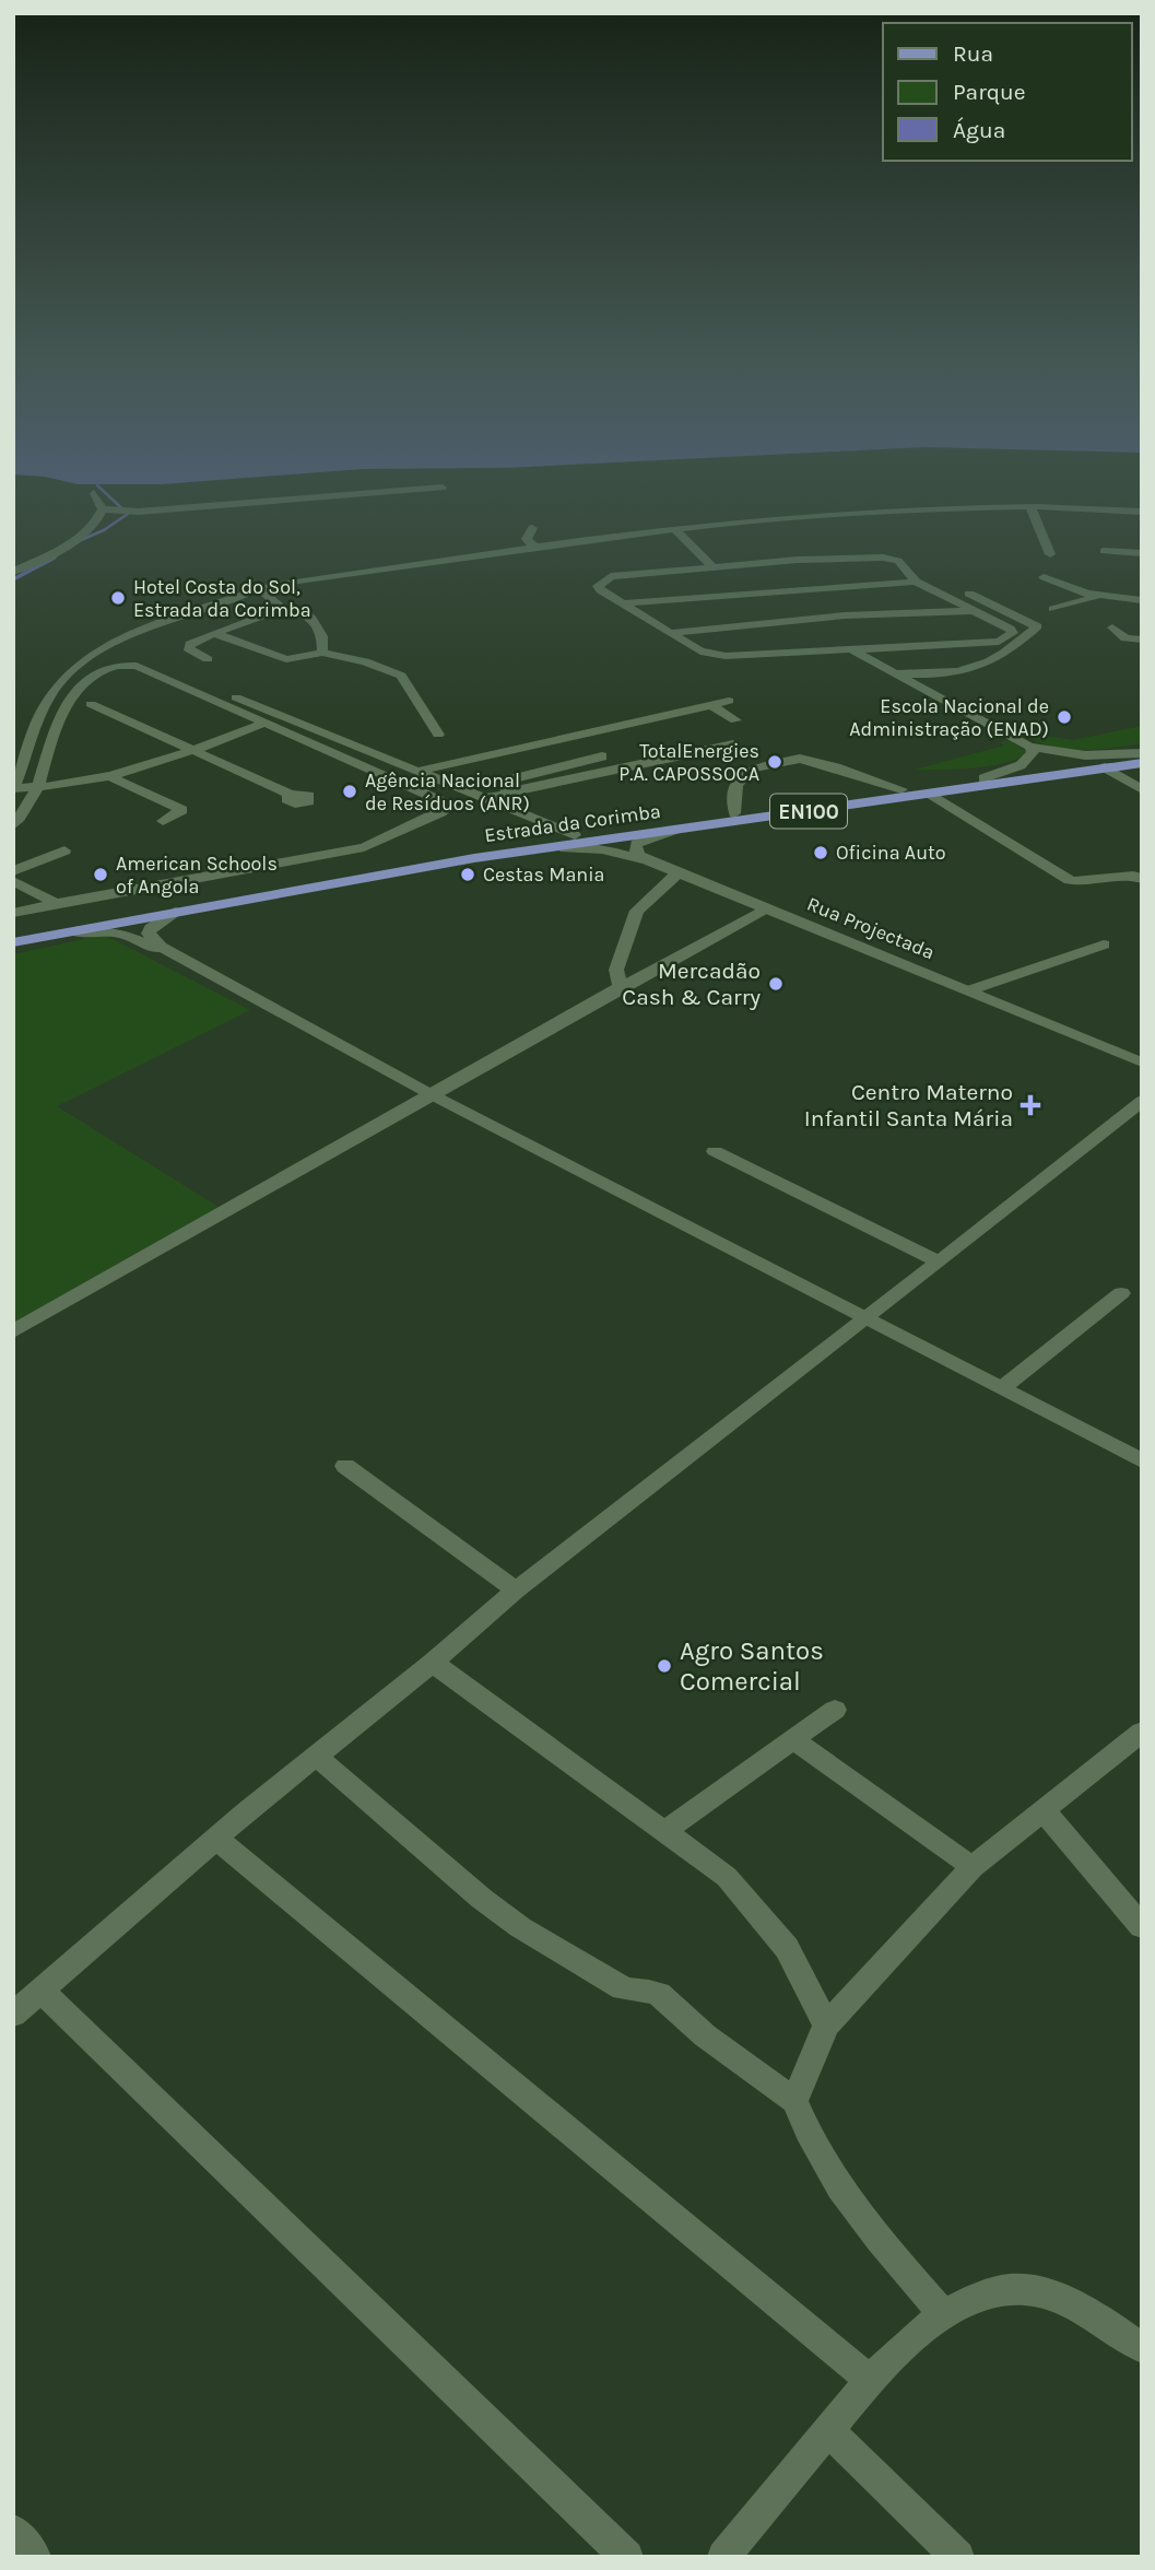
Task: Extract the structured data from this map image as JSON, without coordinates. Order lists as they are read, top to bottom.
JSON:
{
  "streets": {
    "main road": ["EN100", "Estrada da Corimba"],
    "street": ["Rua Projectada"]
  },
  "crossings": [
    ["Estrada da Corimba", "Rua Projectada"]
  ],
  "places": {
    "other": [
      "Hotel Costa do Sol, Estrada da Corimba",
      "Escola Nacional de Administração (ENAD)",
      "TotalEnergies P.A. CAPOSSOCA",
      "Agência Nacional de Resíduos (ANR)",
      "Oficina Auto",
      "American Schools of Angola",
      "Cestas Mania",
      "Mercadão Cash & Carry",
      "Agro Santos Comercial"
    ],
    "health": ["Centro Materno Infantil Santa Mária"]
  },
  "legend": ["Rua", "Parque", "Água"]
}
